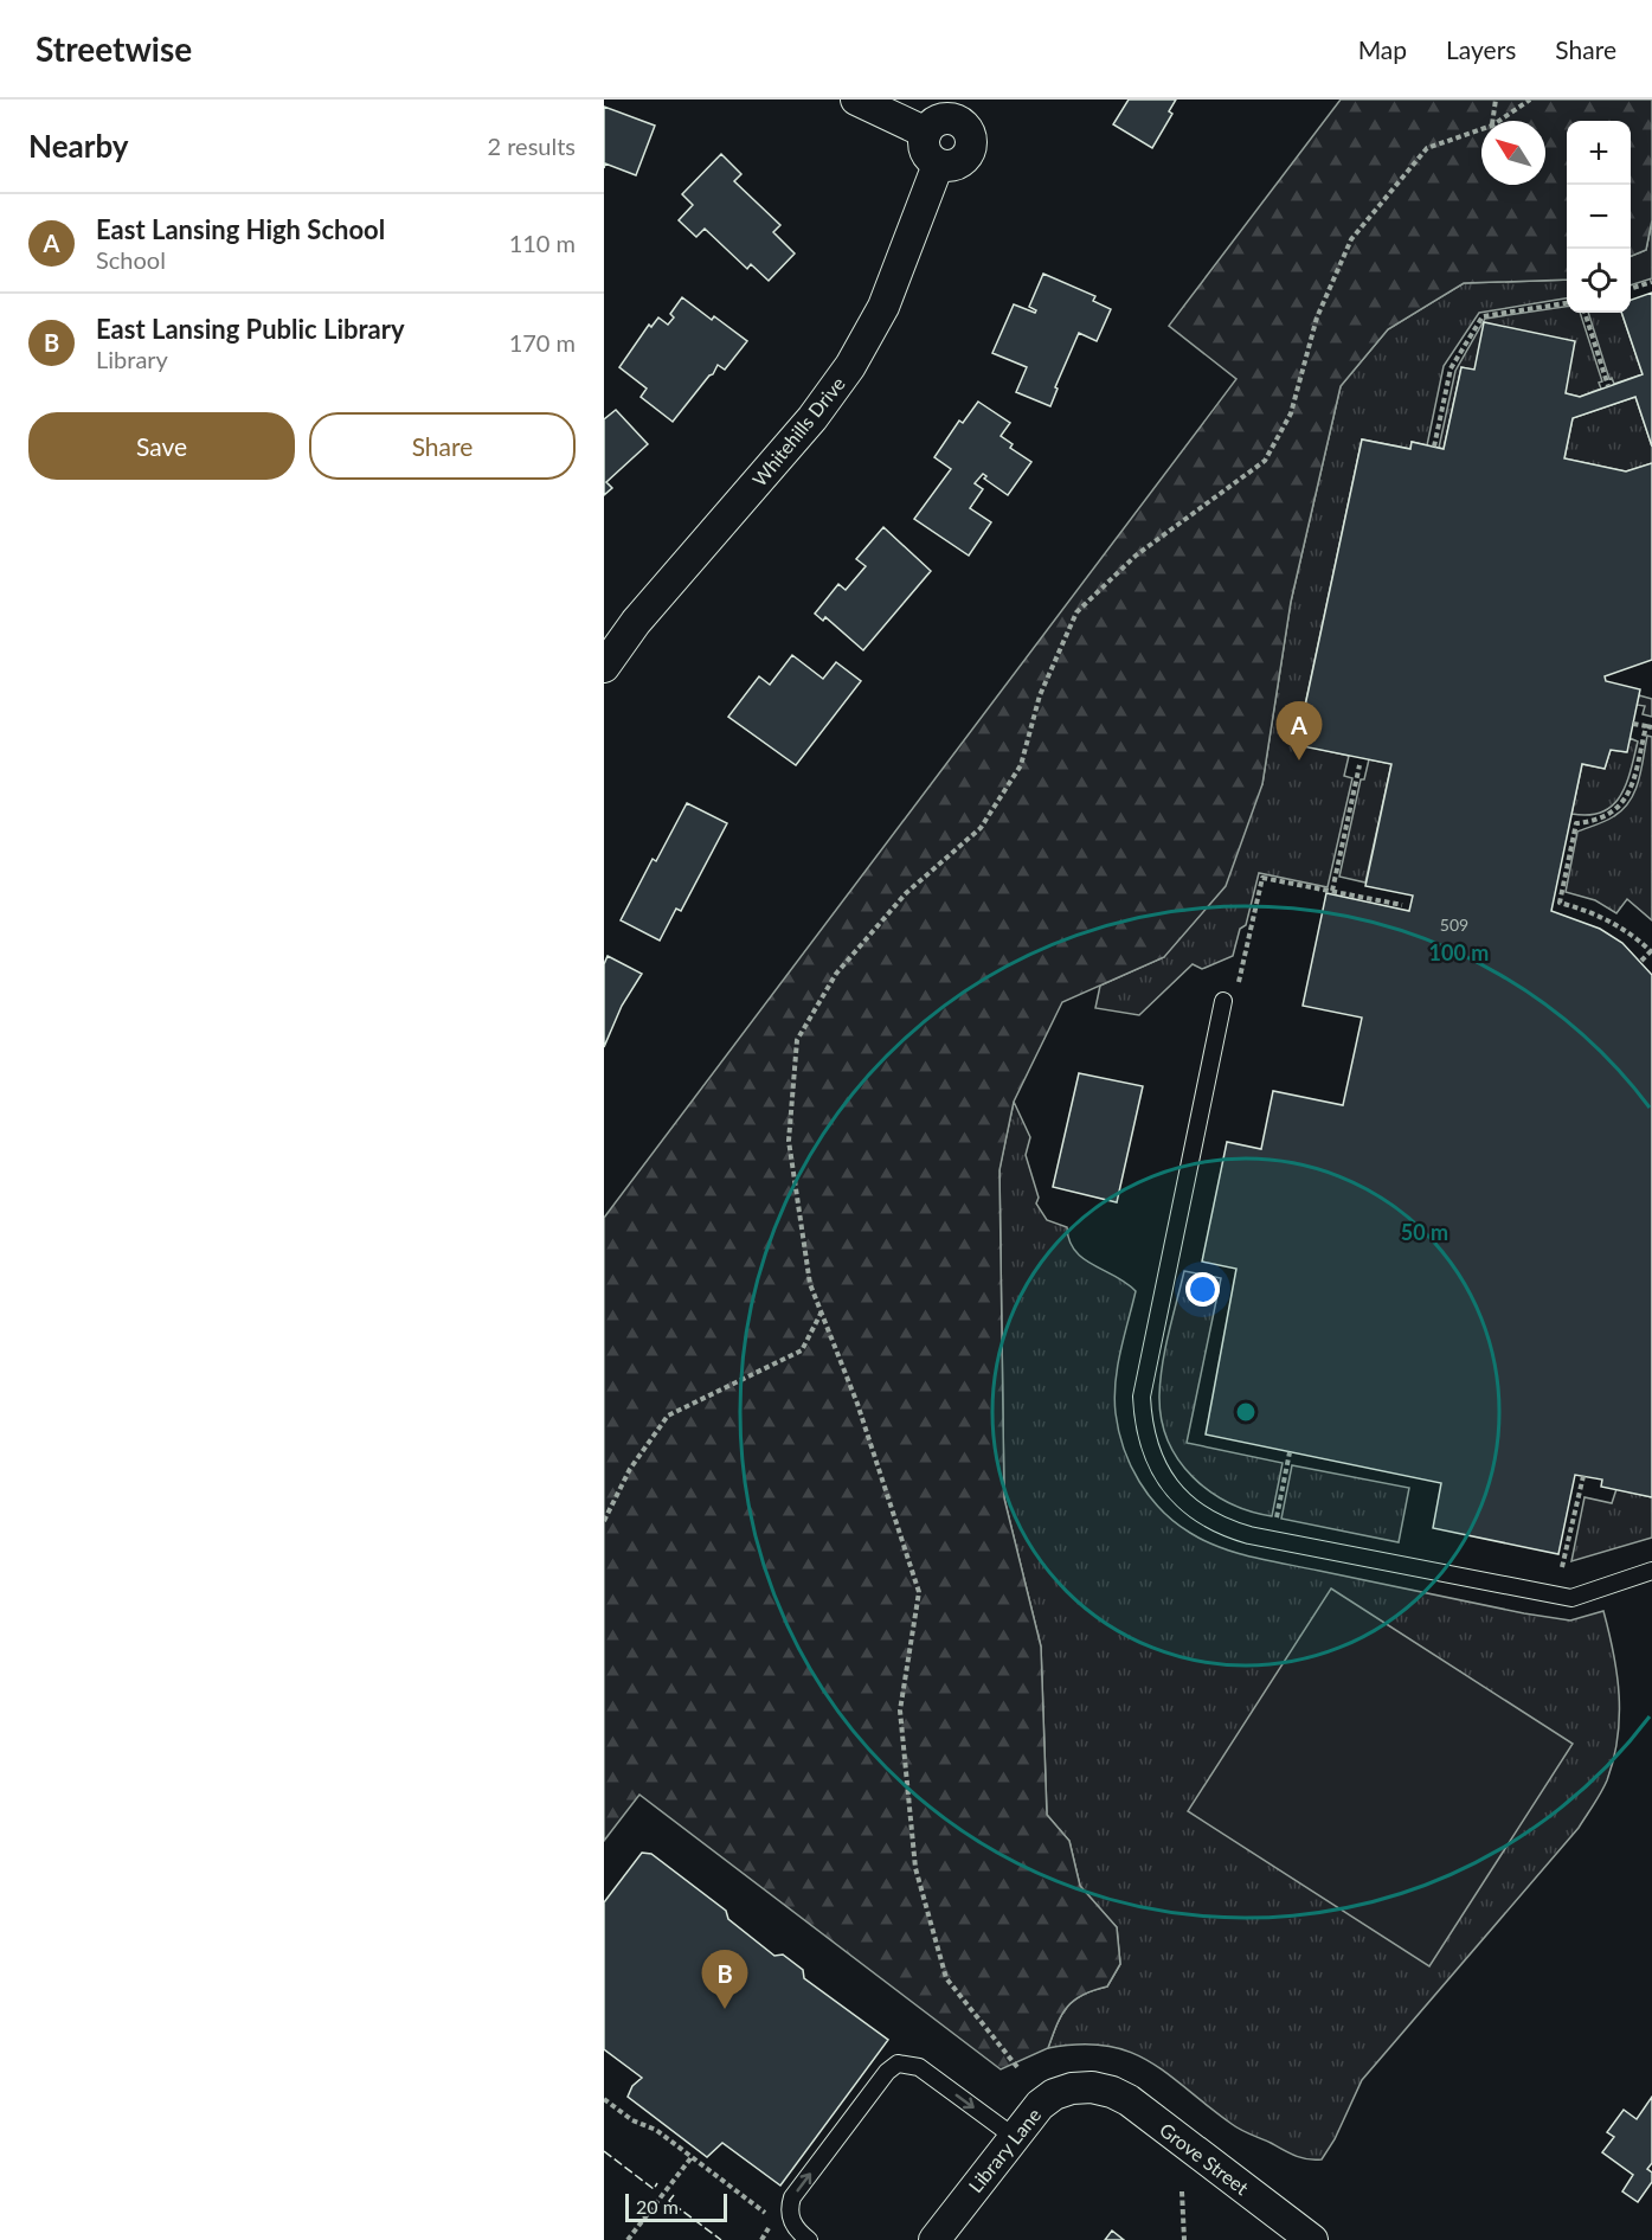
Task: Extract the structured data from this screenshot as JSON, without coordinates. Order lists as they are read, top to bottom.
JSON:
{
  "streets": {
    "street": ["Whitehills Drive", "Library Lane", "Grove Street"]
  },
  "crossings": [
    ["Library Lane", "Grove Street"]
  ],
  "house_numbers": ["509"],
  "scale_bar": "20 m",
  "north": "top left",
  "page": {
    "header": "Streetwise",
    "nav": ["Map", "Layers", "Share"],
    "heading": ["Nearby", "2 results"],
    "map_buttons": ["+", "−"],
    "list": [
      {
        "mark": "A",
        "name": "East Lansing High School",
        "note": "School",
        "value": "110 m"
      },
      {
        "mark": "B",
        "name": "East Lansing Public Library",
        "note": "Library",
        "value": "170 m"
      }
    ],
    "buttons": ["Save", "Share"],
    "pins": ["A", "B"],
    "scale": "20 m"
  },
  "rings": ["100 m", "50 m"]
}
